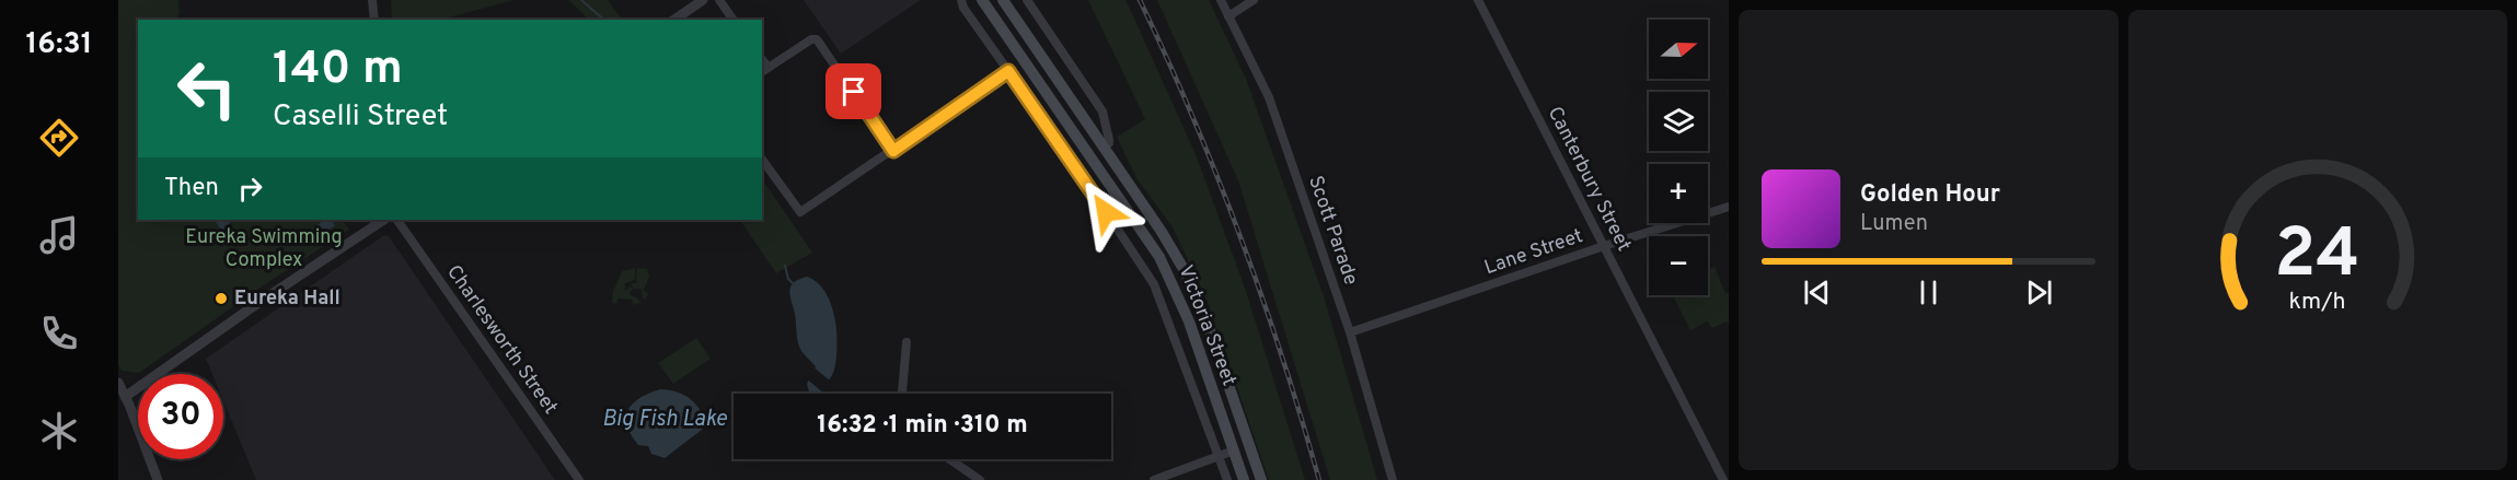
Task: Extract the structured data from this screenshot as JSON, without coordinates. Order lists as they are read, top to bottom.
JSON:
{
  "streets": {
    "main road": ["Victoria Street"],
    "street": [
      "Canterbury Street",
      "Scott Parade",
      "Lane Street",
      "Charlesworth Street"
    ]
  },
  "crossings": [
    ["Canterbury Street", "Lane Street"],
    ["Scott Parade", "Lane Street"]
  ],
  "water": ["Big Fish Lake"],
  "parks": ["Eureka Swimming Complex"],
  "places": ["Eureka Hall"],
  "north": "right",
  "page": {
    "tabs": "16:31",
    "map_buttons": ["+", "−"],
    "turn": ["140 m", "Caselli Street"],
    "then": "Then",
    "song": ["Golden Hour", "Lumen"],
    "limit": "30",
    "trip": "16:32 · 1 min · 310 m",
    "gauge": ["24", "km/h"]
  }
}
